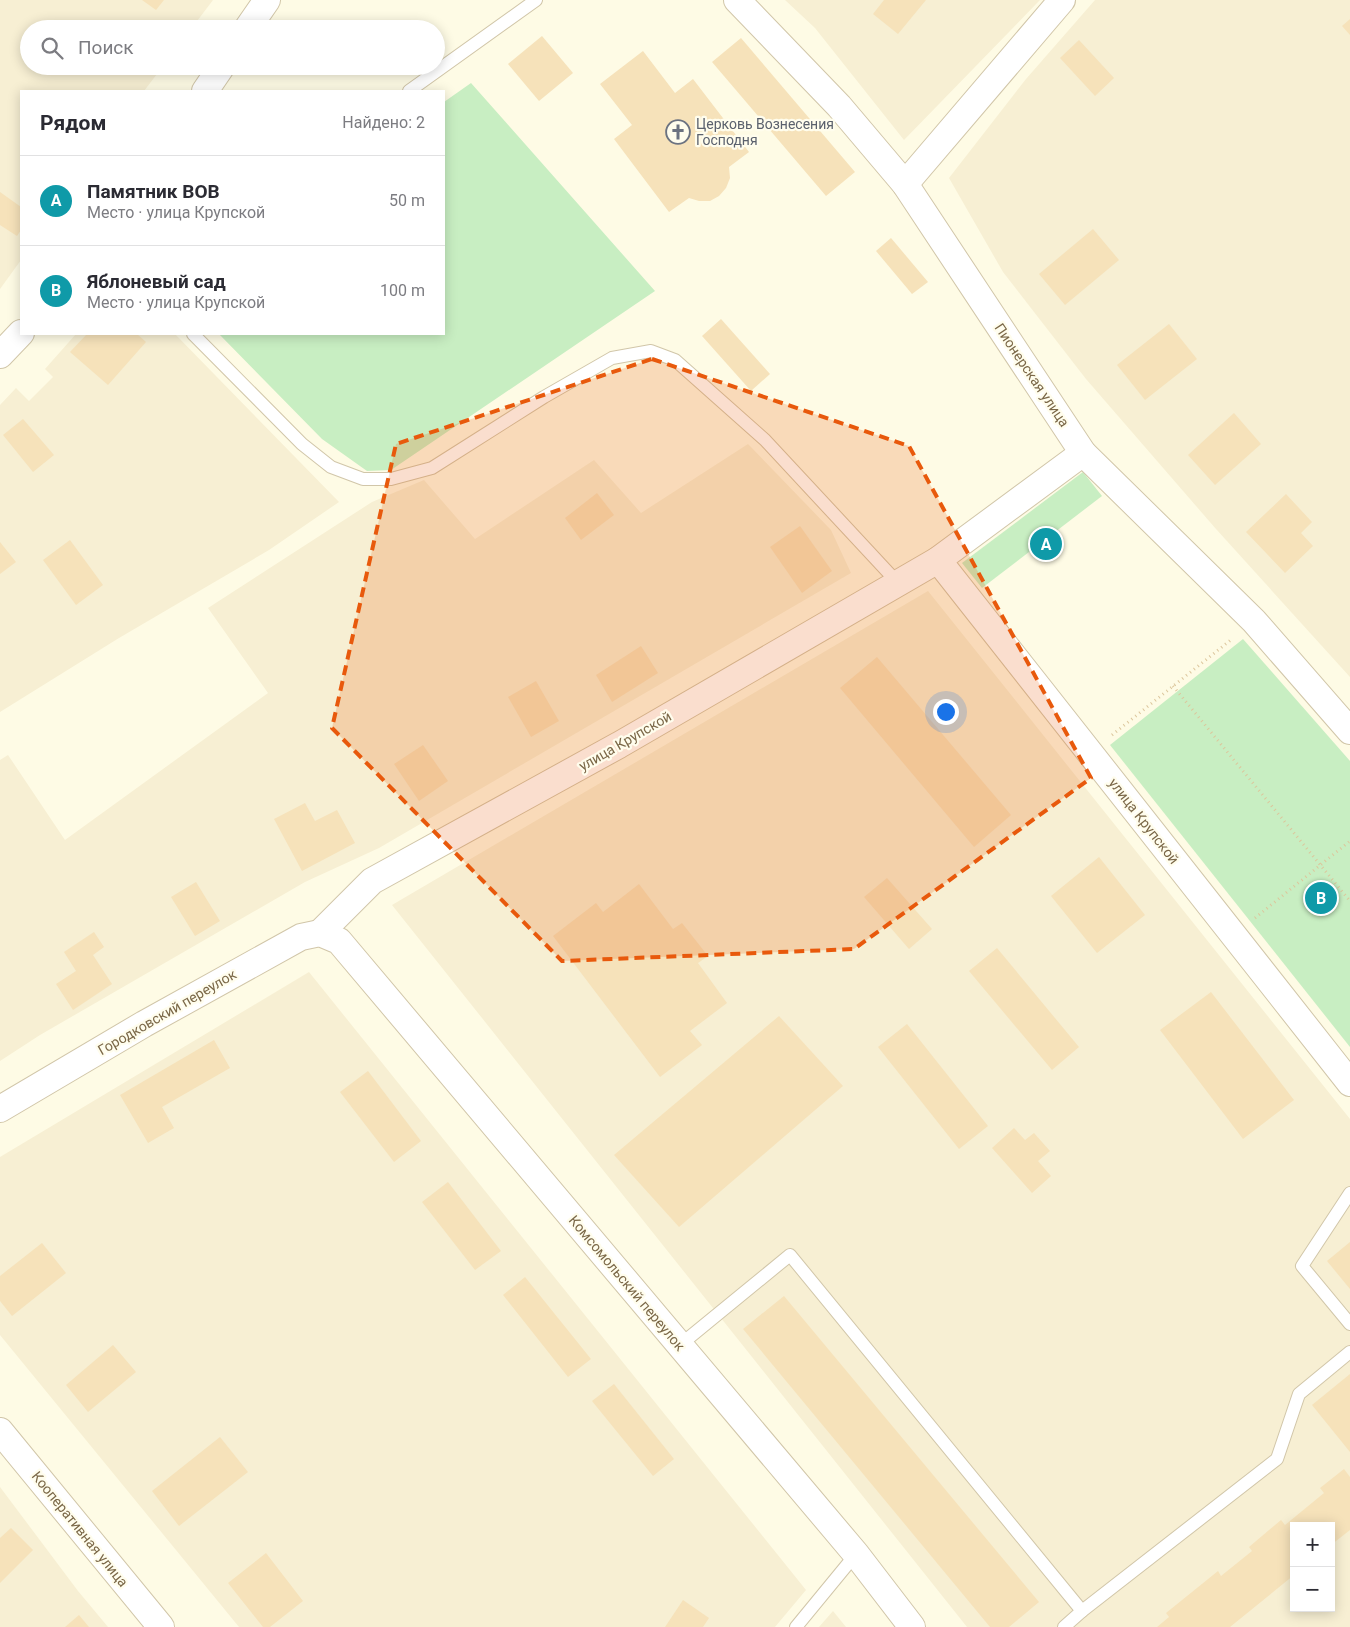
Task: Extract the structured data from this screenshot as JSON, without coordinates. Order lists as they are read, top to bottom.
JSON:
{
  "streets": {
    "street": [
      "Пионерская улица",
      "улица Крупской",
      "Городковский переулок",
      "Комсомольский переулок",
      "Кооперативная улица"
    ]
  },
  "crossings": [
    ["Пионерская улица", "улица Крупской"],
    ["улица Крупской", "Городковский переулок"],
    ["улица Крупской", "Комсомольский переулок"],
    ["Городковский переулок", "Комсомольский переулок"]
  ],
  "places": {
    "church": ["Церковь Вознесения Господня"]
  },
  "page": {
    "search": "Поиск",
    "heading": ["Рядом", "Найдено: 2"],
    "list": [
      {
        "mark": "A",
        "name": "Памятник ВОВ",
        "note": "Место · улица Крупской",
        "value": "50 m"
      },
      {
        "mark": "B",
        "name": "Яблоневый сад",
        "note": "Место · улица Крупской",
        "value": "100 m"
      }
    ],
    "pins": ["A", "B"],
    "map_buttons": ["+", "−"]
  }
}
